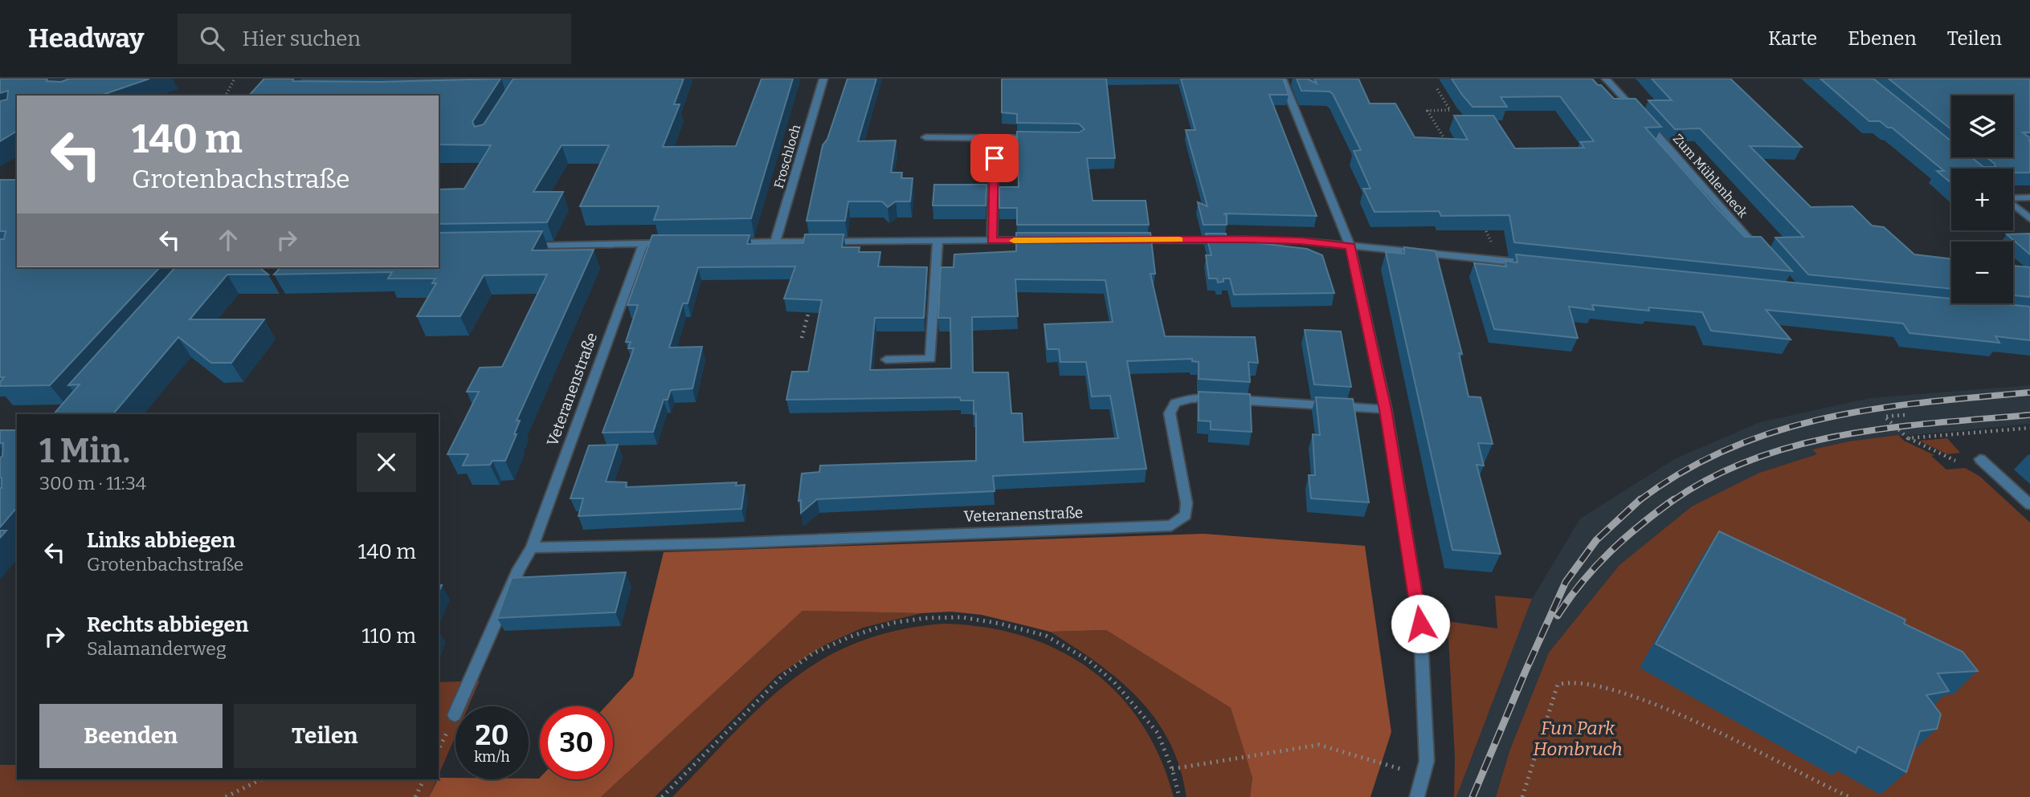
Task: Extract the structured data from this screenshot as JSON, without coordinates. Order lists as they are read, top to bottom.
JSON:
{
  "streets": {
    "street": ["Froschloch", "Zum Mühlenheck", "Veteranenstraße"]
  },
  "parks": ["Fun Park Hombruch"],
  "page": {
    "header": "Headway",
    "search": "Hier suchen",
    "nav": ["Karte", "Ebenen", "Teilen"],
    "map_buttons": ["+", "−"],
    "turn": ["140 m", "Grotenbachstraße"],
    "heading": ["1 Min.", "300 m · 11:34"],
    "list": [
      {
        "name": "Links abbiegen",
        "note": "Grotenbachstraße",
        "value": "140 m"
      },
      {
        "name": "Rechts abbiegen",
        "note": "Salamanderweg",
        "value": "110 m"
      }
    ],
    "buttons": ["Beenden", "Teilen"],
    "speed": "20 km/h",
    "limit": "30"
  }
}
